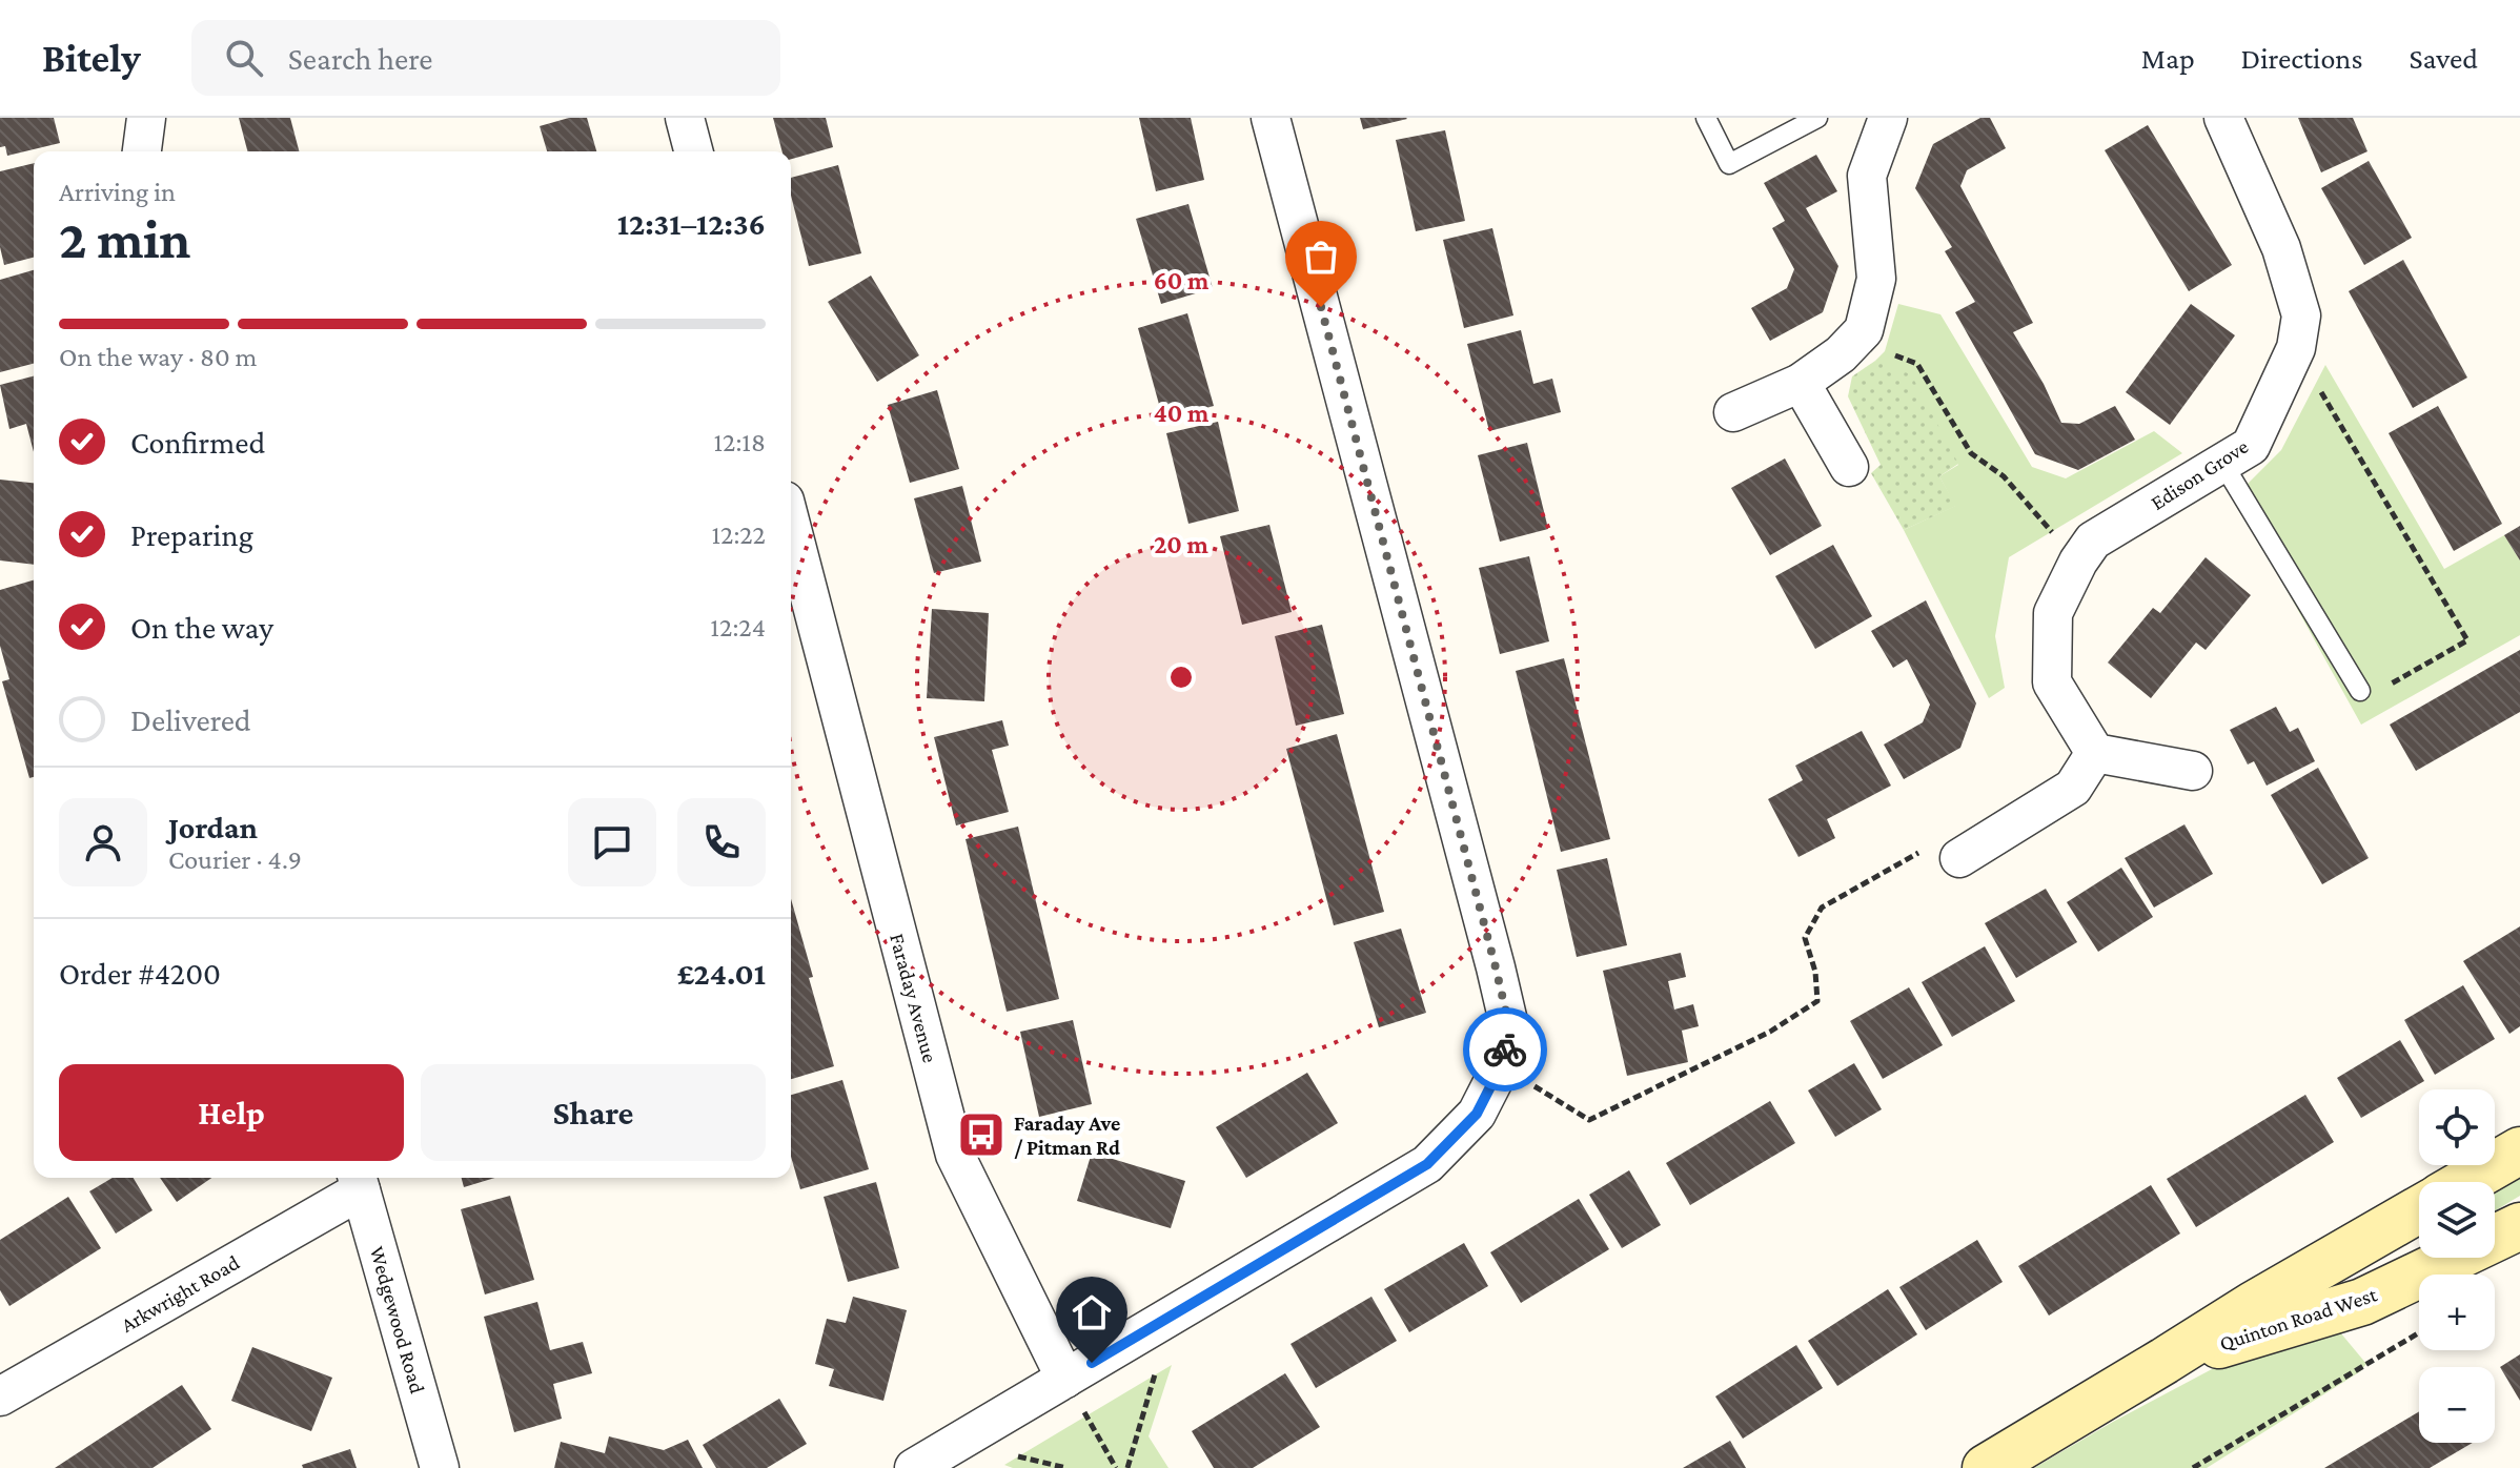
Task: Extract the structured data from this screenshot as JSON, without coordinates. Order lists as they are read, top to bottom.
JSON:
{
  "streets": {
    "street": [
      "Edison Grove",
      "Faraday Avenue",
      "Arkwright Road",
      "Quinton Road West",
      "Wedgewood Road"
    ]
  },
  "crossings": [
    ["Arkwright Road", "Wedgewood Road"]
  ],
  "places": {
    "bus stop": ["Faraday Ave / Pitman Rd"]
  },
  "page": {
    "header": "Bitely",
    "search": "Search here",
    "nav": ["Map", "Directions", "Saved"],
    "heading": ["2 min", "Arriving in", "12:31–12:36"],
    "panel": [
      "Jordan",
      "Courier · 4.9",
      "Order #4200",
      "£24.01"
    ],
    "bar": "On the way · 80 m",
    "list": [
      ["Confirmed", "12:18"],
      ["Preparing", "12:22"],
      ["On the way", "12:24"],
      "Delivered"
    ],
    "buttons": ["Help", "Share"],
    "map_buttons": ["+", "−"]
  },
  "rings": ["60 m", "40 m", "20 m"]
}
